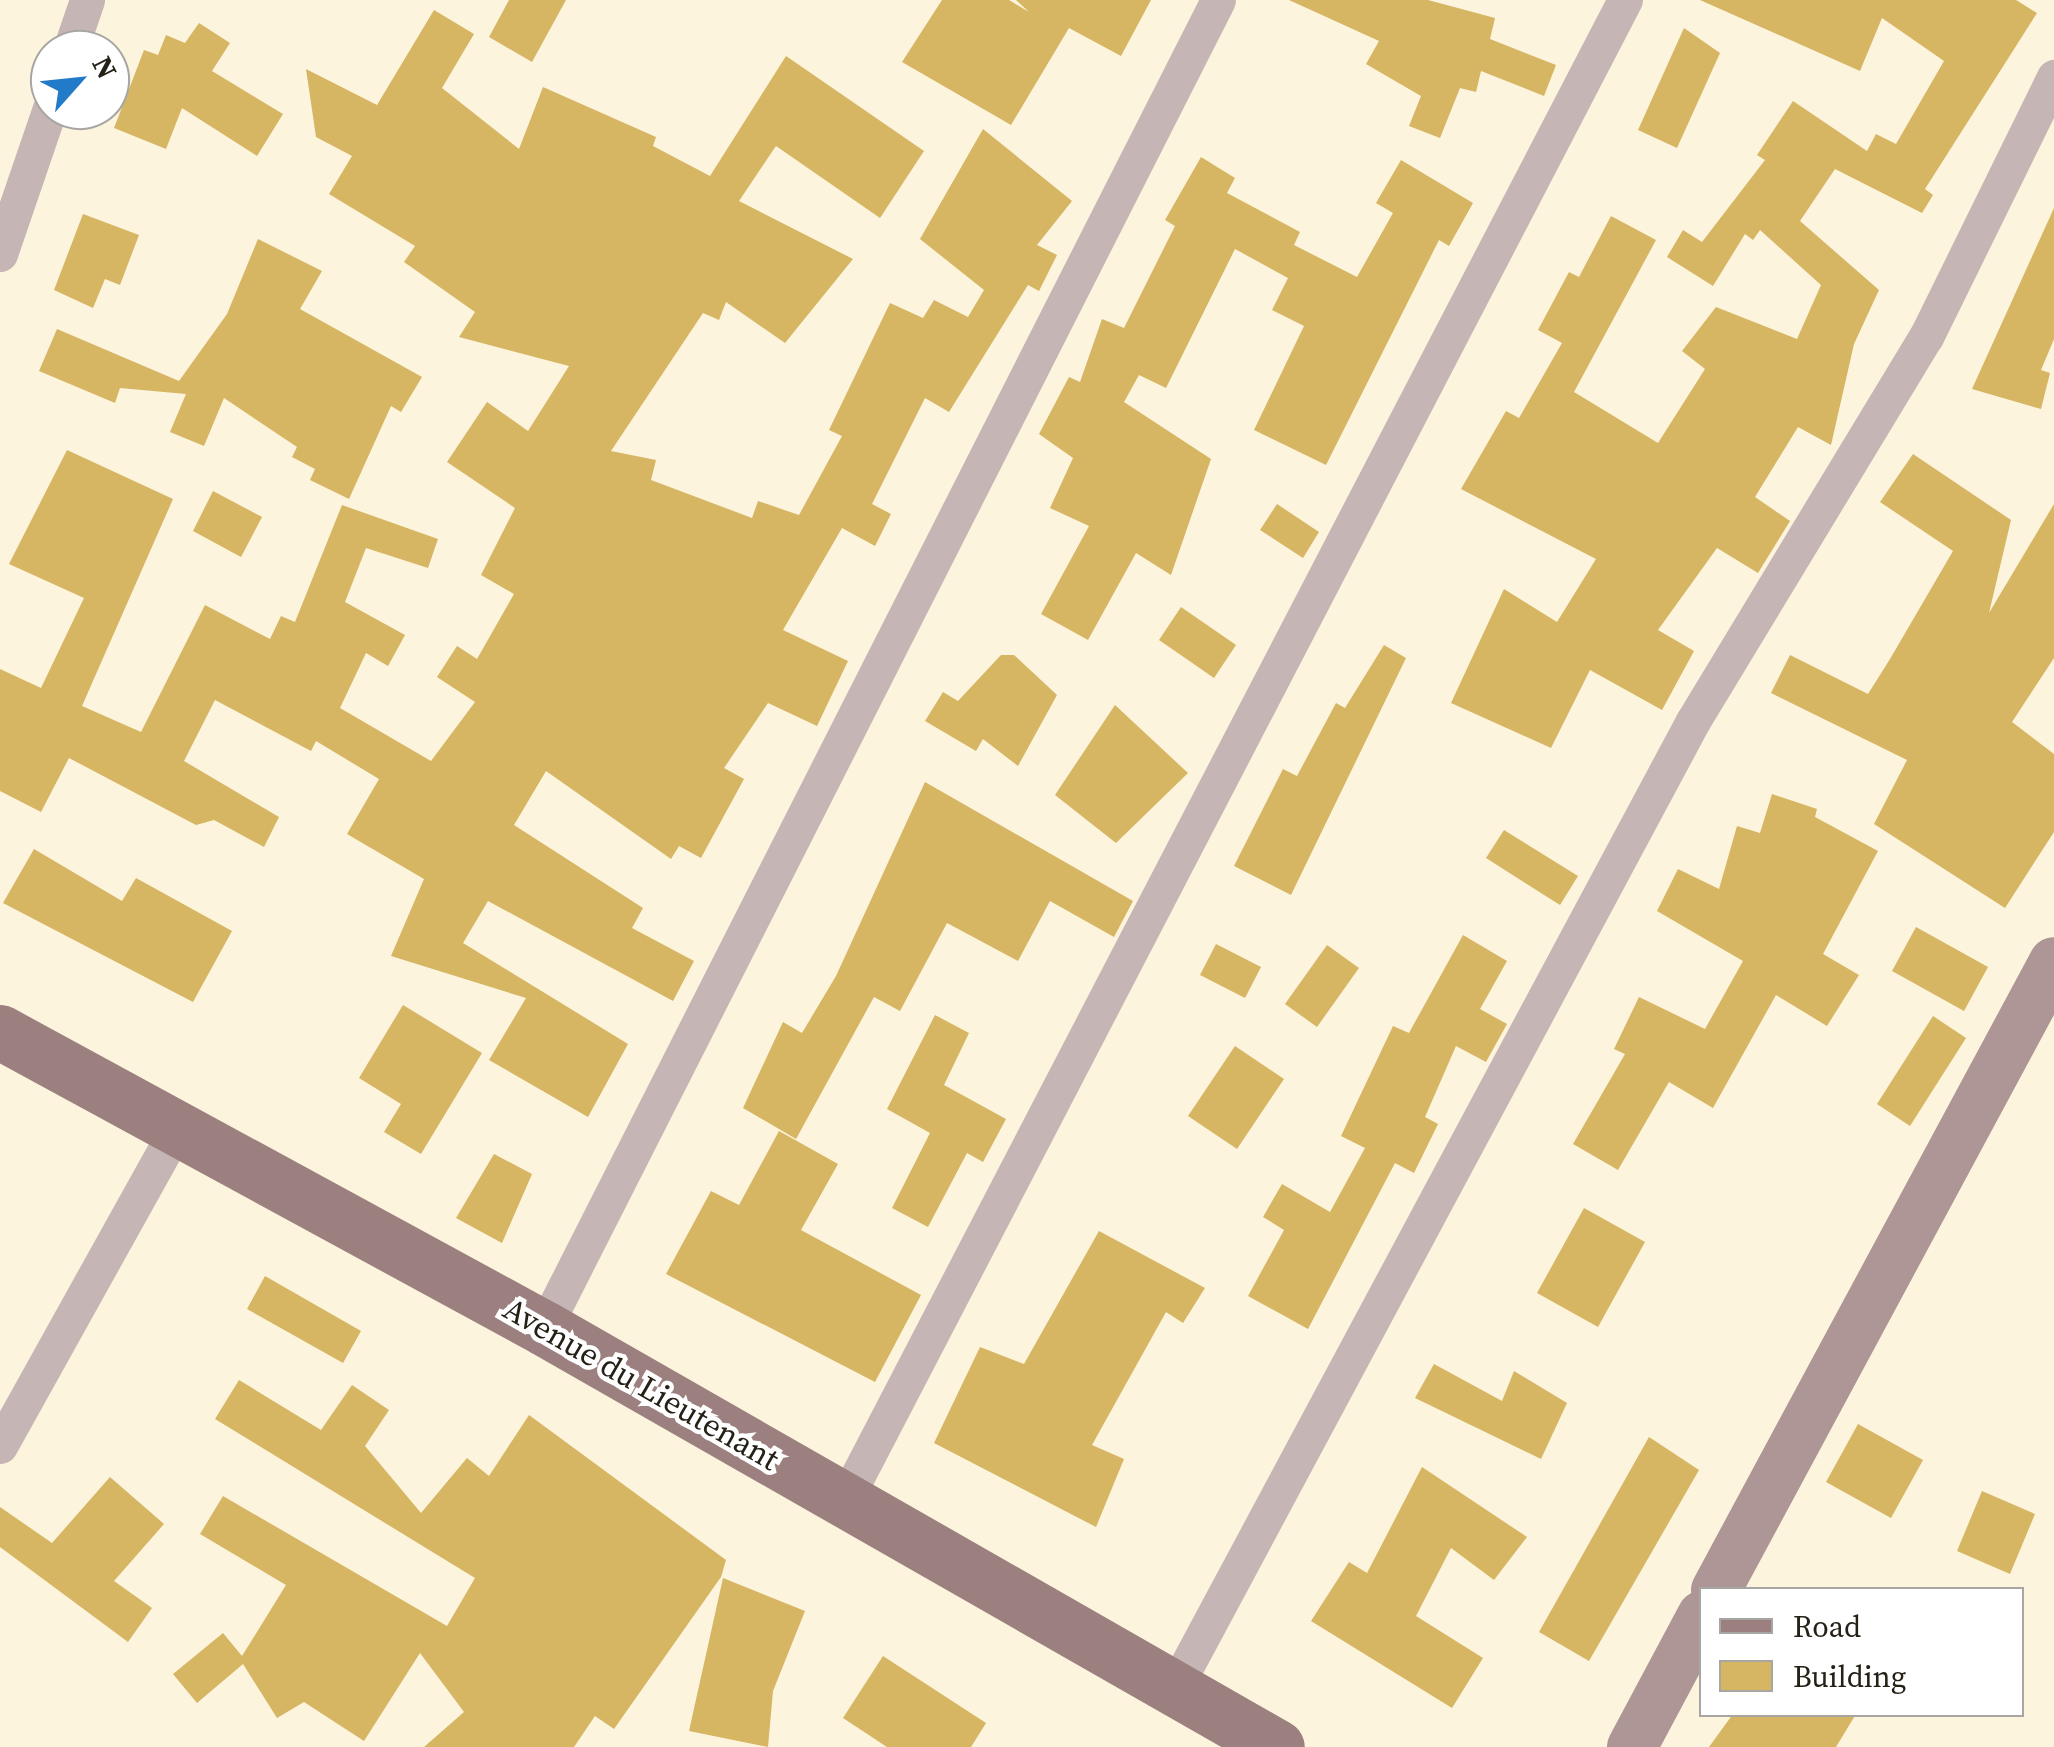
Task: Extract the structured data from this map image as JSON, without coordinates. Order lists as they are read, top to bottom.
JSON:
{
  "streets": {
    "main road": ["Avenue du Lieutenant"]
  },
  "legend": ["Road", "Building"],
  "north": "top right"
}
